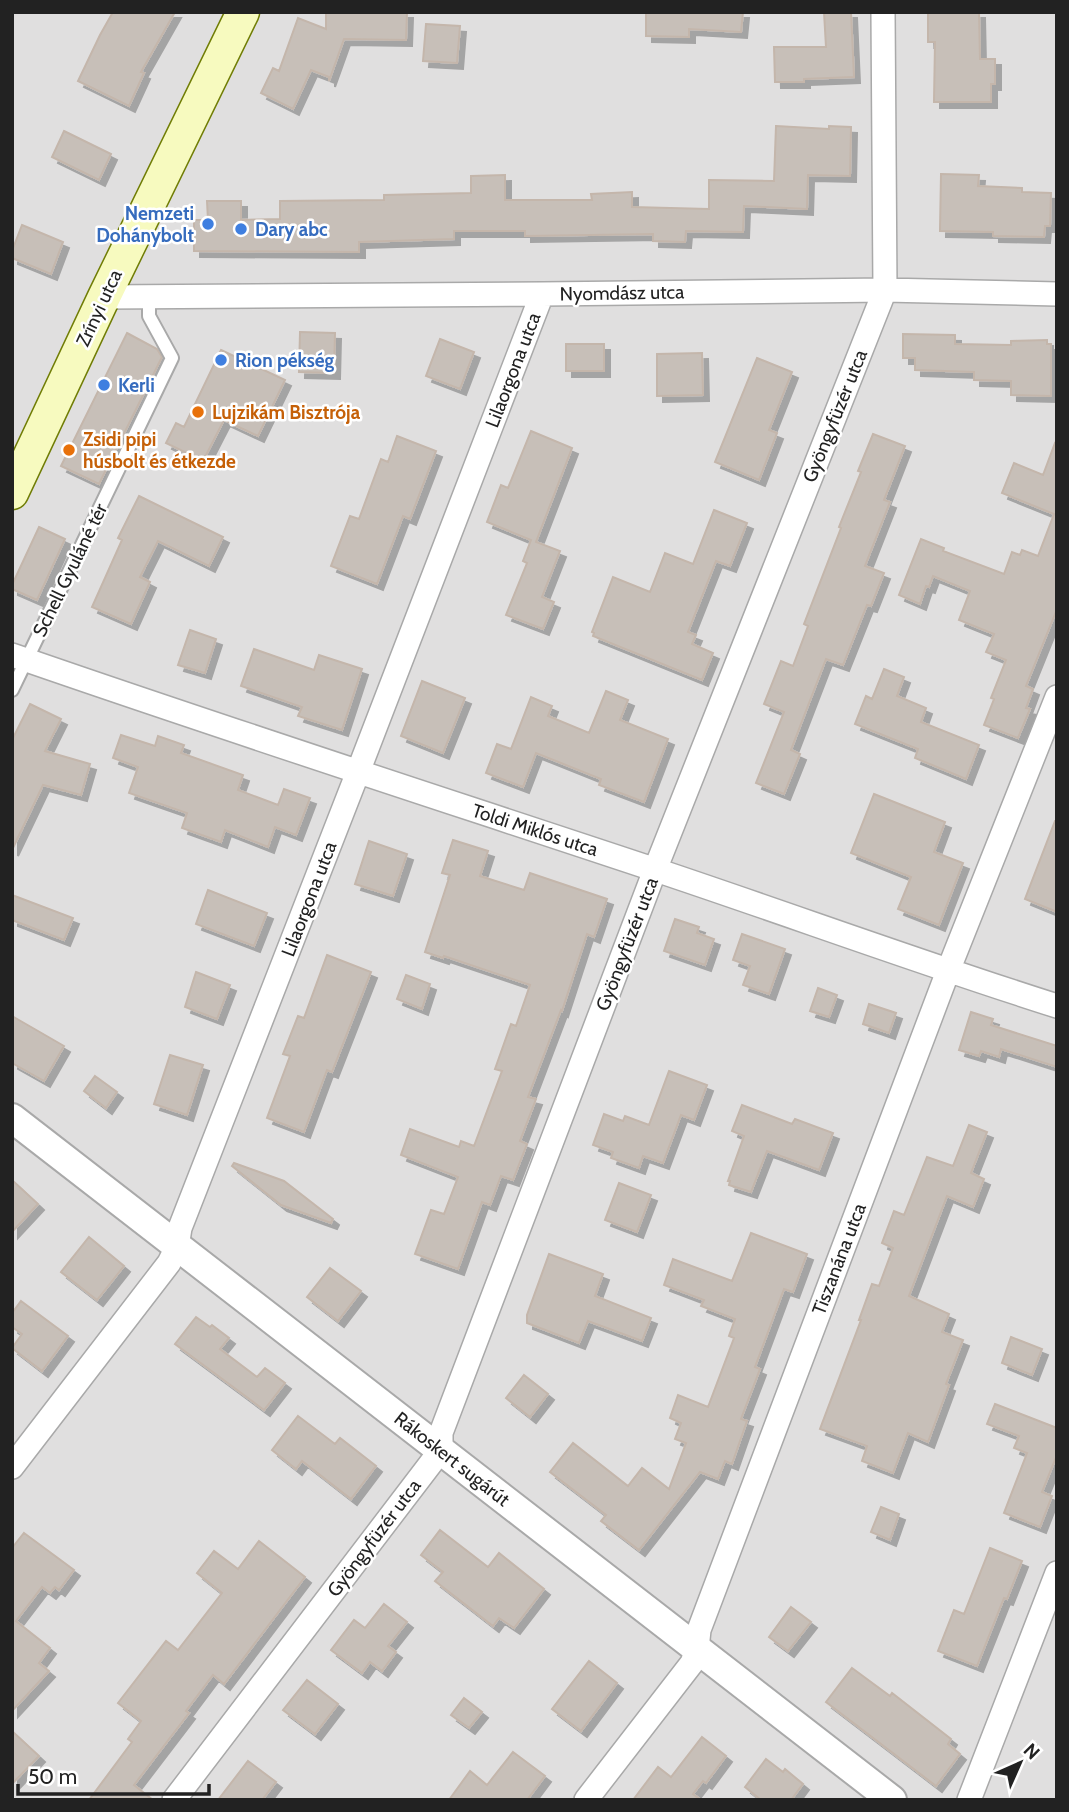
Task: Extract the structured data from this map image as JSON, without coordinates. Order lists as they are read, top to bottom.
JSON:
{
  "streets": {
    "main road": ["Zrínyi utca"],
    "street": [
      "Nyomdász utca",
      "Lilaorgona utca",
      "Gyöngyfüzér utca",
      "Toldi Miklós utca",
      "Tiszanána utca",
      "Rákoskert sugárút"
    ],
    "lane": ["Schell Gyuláné tér"]
  },
  "crossings": [
    ["Nyomdász utca", "Zrínyi utca"],
    ["Nyomdász utca", "Lilaorgona utca"],
    ["Nyomdász utca", "Gyöngyfüzér utca"],
    ["Nyomdász utca", "Schell Gyuláné tér"],
    ["Lilaorgona utca", "Toldi Miklós utca"],
    ["Lilaorgona utca", "Rákoskert sugárút"],
    ["Gyöngyfüzér utca", "Toldi Miklós utca"],
    ["Gyöngyfüzér utca", "Rákoskert sugárút"],
    ["Schell Gyuláné tér", "Toldi Miklós utca"],
    ["Toldi Miklós utca", "Tiszanána utca"],
    ["Tiszanána utca", "Rákoskert sugárút"]
  ],
  "places": [
    "Nemzeti Dohánybolt",
    "Dary abc",
    "Rion pékség",
    "Kerli",
    "Lujzikám Bisztrója",
    "Zsidi pipi húsbolt és étkezde"
  ],
  "scale_bar": "50 m",
  "north": "top right"
}
